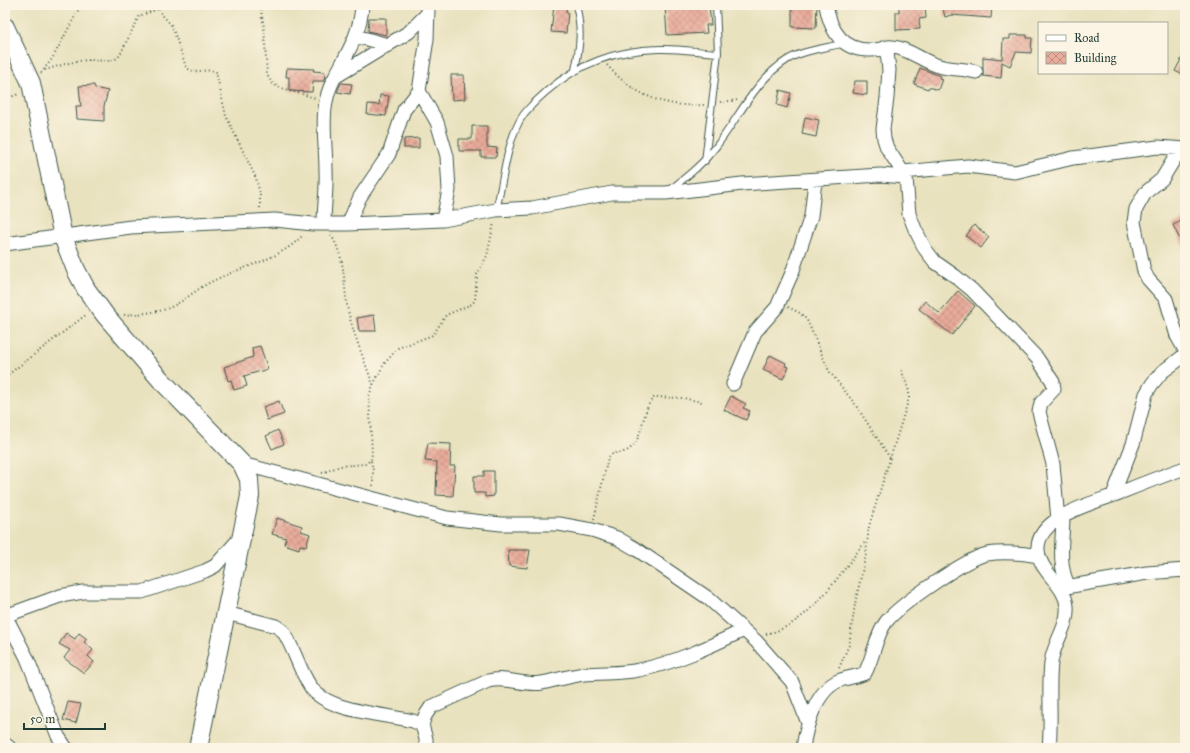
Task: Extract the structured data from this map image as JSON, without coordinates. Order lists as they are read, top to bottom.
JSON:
{
  "legend": ["Road", "Building"],
  "scale_bar": "50 m"
}
